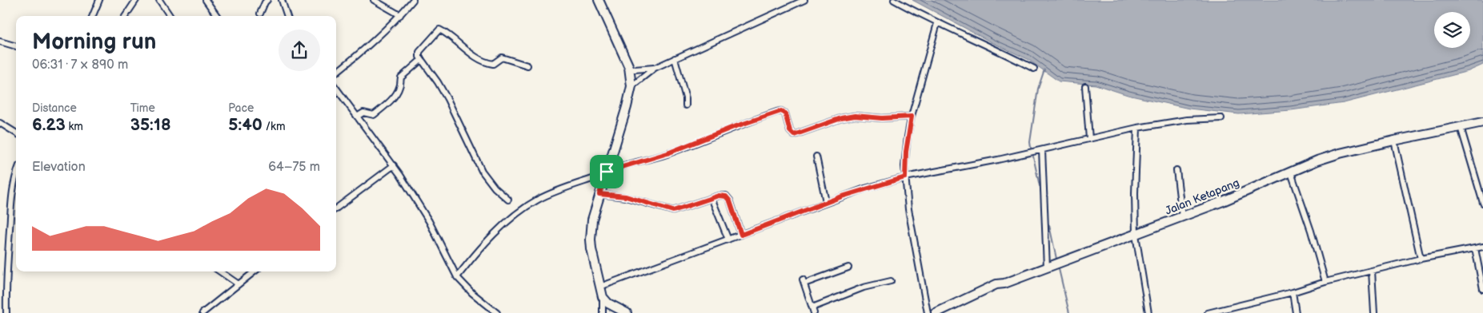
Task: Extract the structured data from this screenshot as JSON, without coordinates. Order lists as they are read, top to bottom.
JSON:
{
  "streets": {
    "main road": ["Jalan Ketapang"]
  },
  "page": {
    "heading": ["Morning run", "06:31 · 7 × 890 m"],
    "stats": [
      ["Distance", "6.23 km"],
      ["Time", "35:18"],
      ["Pace", "5:40 /km"]
    ],
    "chart": ["Elevation", "64–75 m"]
  }
}
